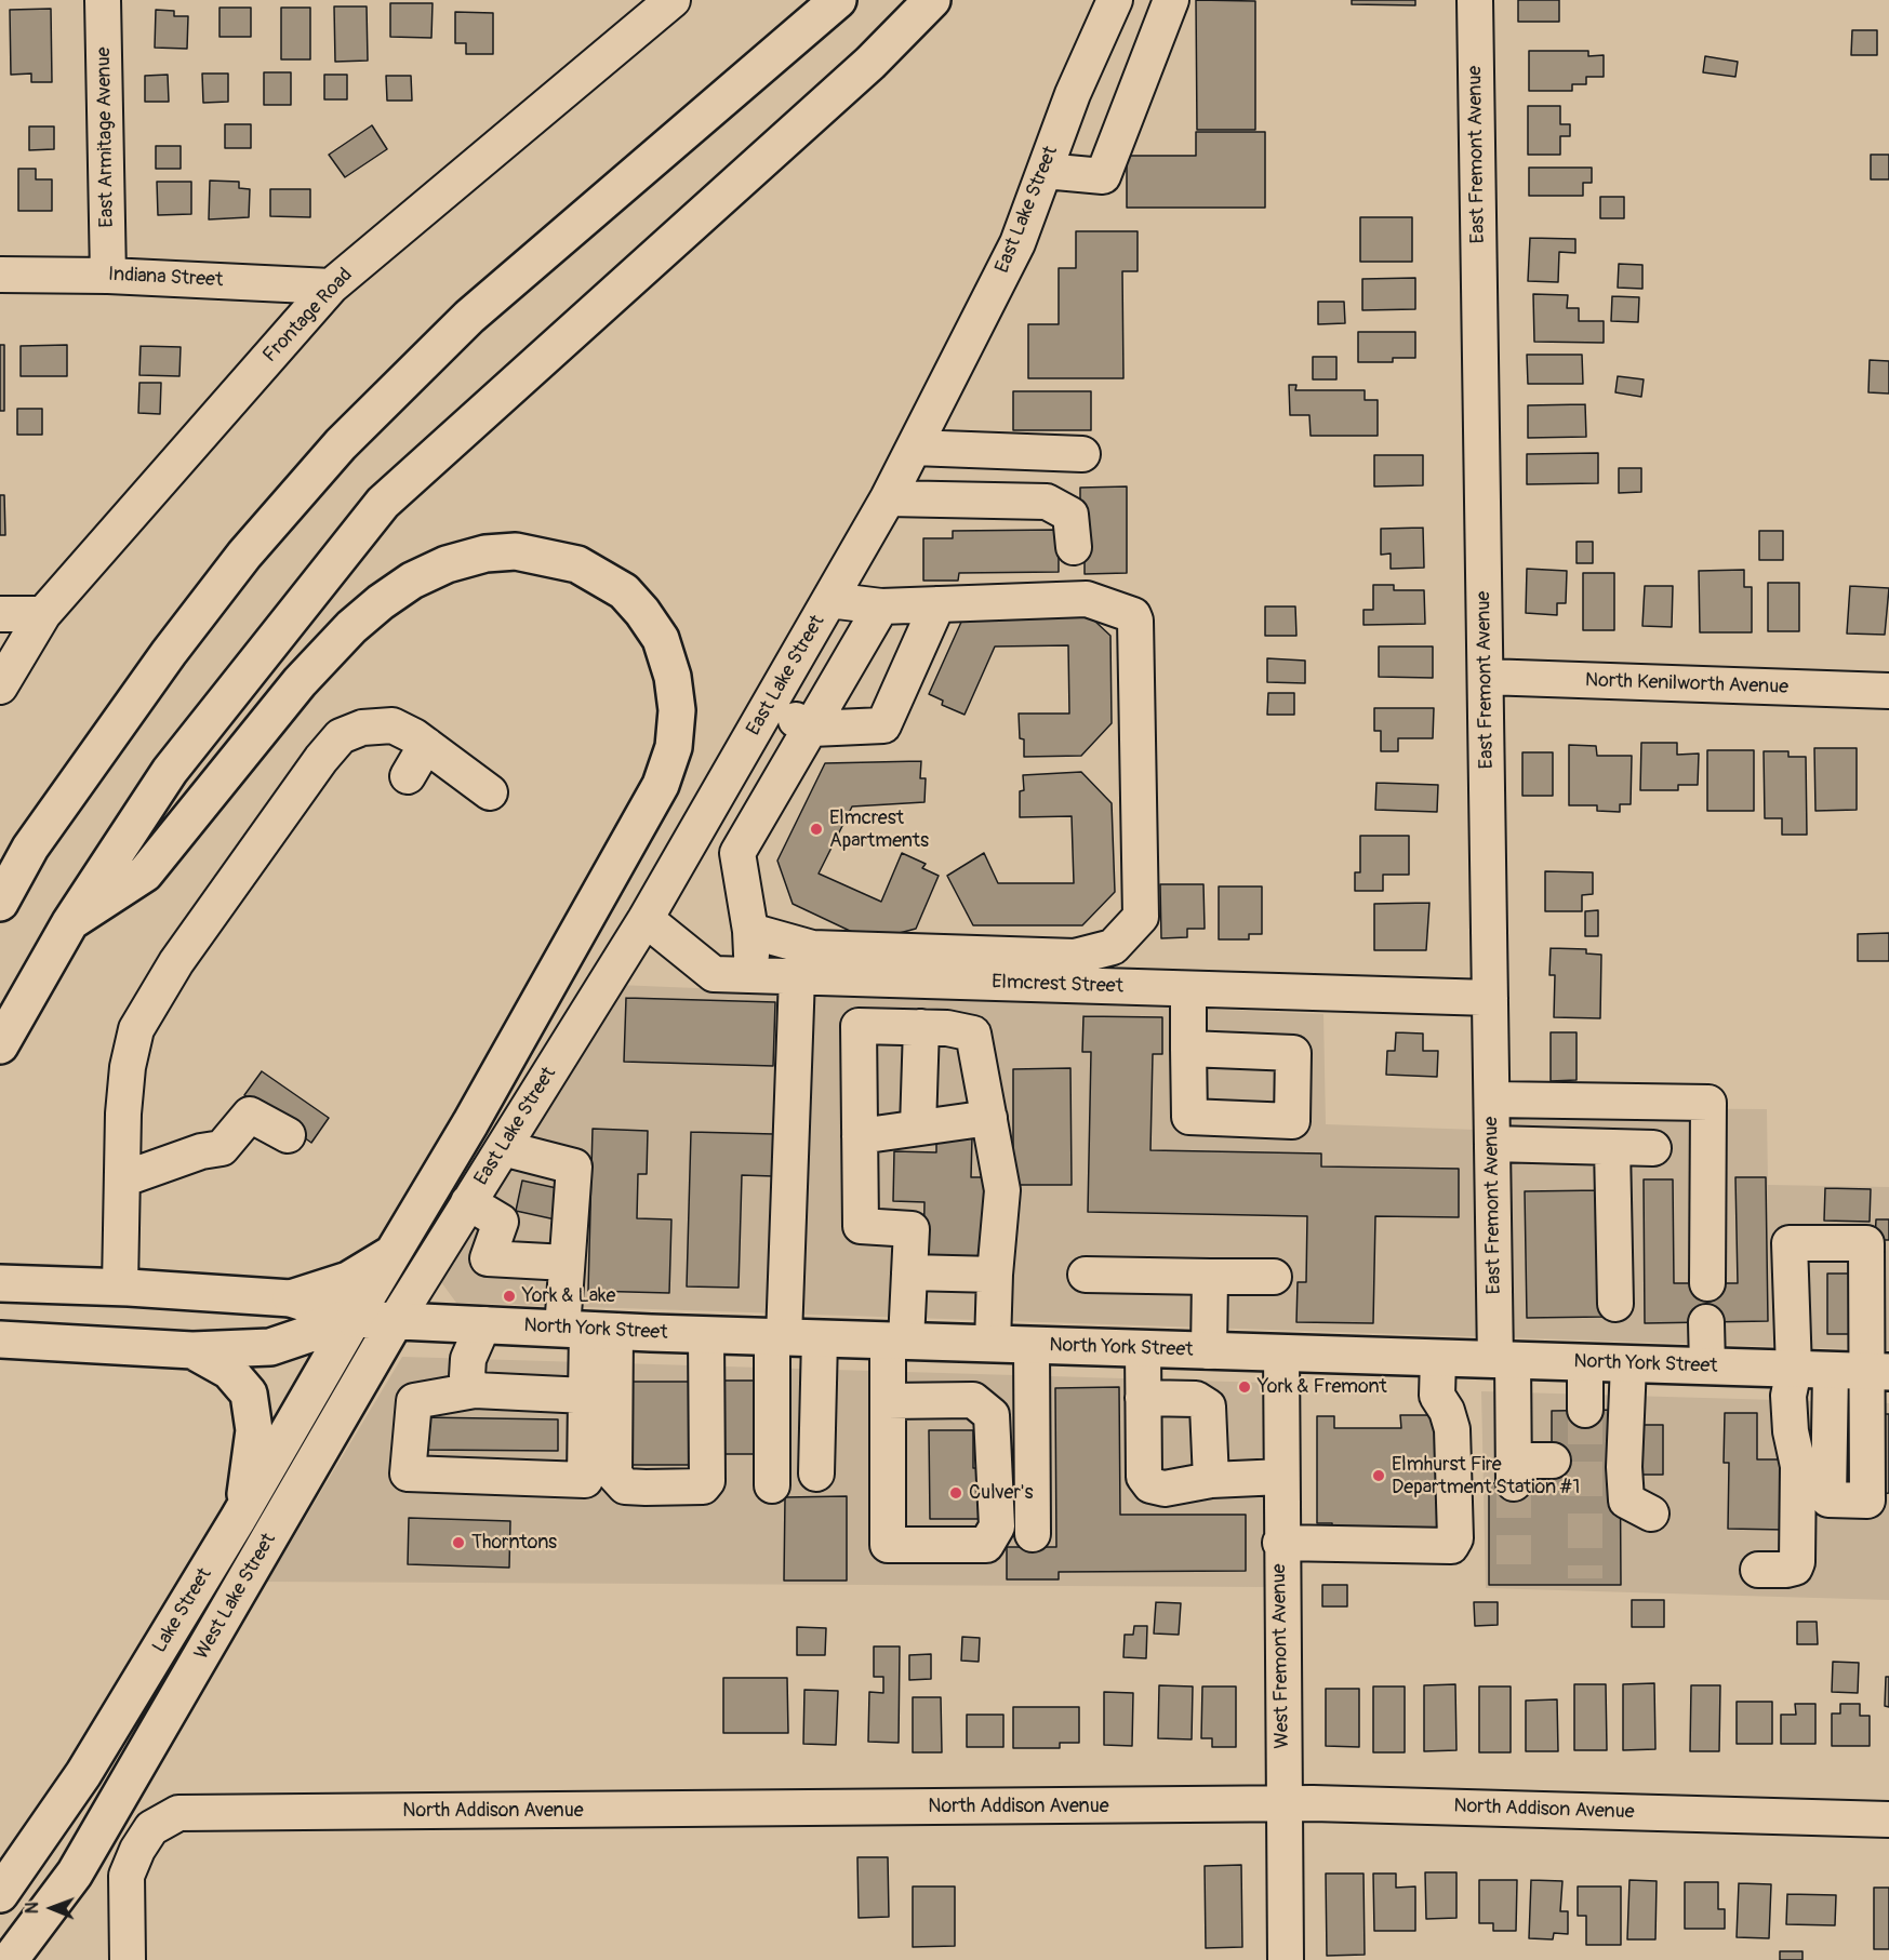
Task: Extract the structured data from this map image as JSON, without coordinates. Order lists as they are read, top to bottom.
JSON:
{
  "streets": {
    "main road": ["North York Street", "West Lake Street", "Lake Street"],
    "street": [
      "East Armitage Avenue",
      "East Fremont Avenue",
      "East Lake Street",
      "Indiana Street",
      "Frontage Road",
      "North Kenilworth Avenue",
      "Elmcrest Street",
      "West Fremont Avenue",
      "North Addison Avenue"
    ]
  },
  "crossings": [
    ["East Armitage Avenue", "Indiana Street"],
    ["East Fremont Avenue", "North Kenilworth Avenue"],
    ["East Fremont Avenue", "Elmcrest Street"],
    ["East Fremont Avenue", "North York Street"],
    ["East Lake Street", "Elmcrest Street"],
    ["East Lake Street", "North York Street"],
    ["East Lake Street", "West Lake Street"],
    ["Indiana Street", "Frontage Road"],
    ["North York Street", "West Lake Street"],
    ["North York Street", "Lake Street"],
    ["North York Street", "West Fremont Avenue"],
    ["West Fremont Avenue", "North Addison Avenue"]
  ],
  "places": [
    "Elmcrest Apartments",
    "York & Lake",
    "York & Fremont",
    "Elmhurst Fire Department Station #1",
    "Culver's",
    "Thorntons"
  ],
  "north": "left"
}
